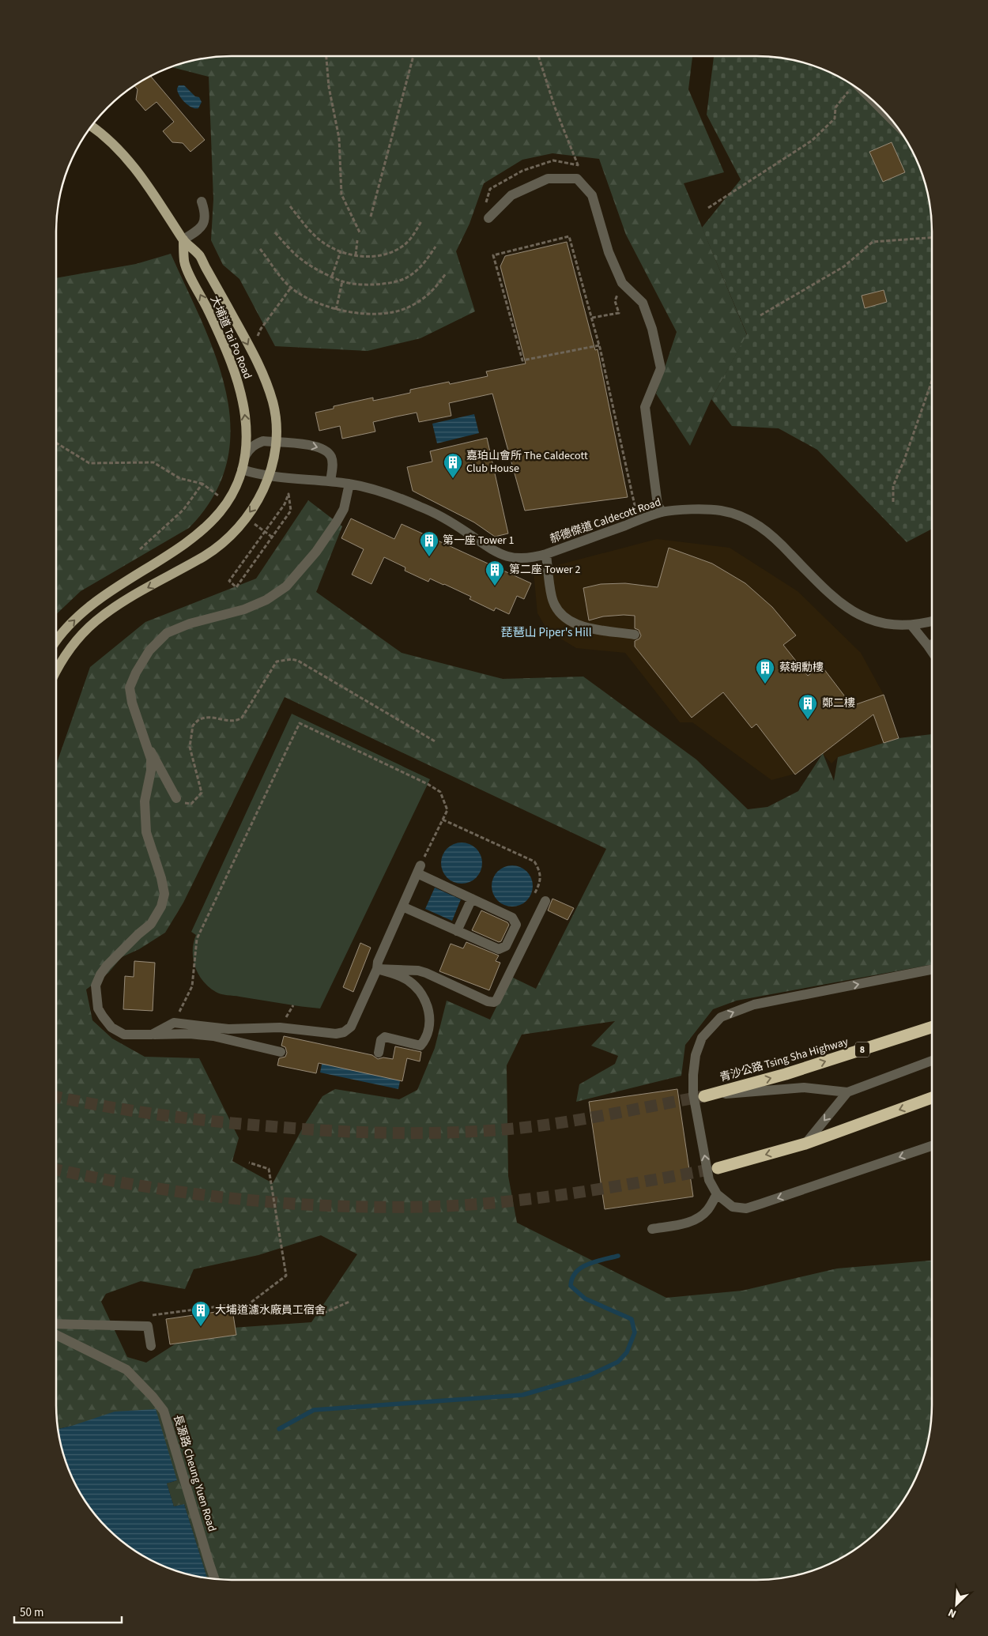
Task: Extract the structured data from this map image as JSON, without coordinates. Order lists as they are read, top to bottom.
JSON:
{
  "streets": {
    "highway": ["8", "青沙公路 Tsing Sha Highway"],
    "main road": ["大埔道 Tai Po Road"],
    "street": ["郝德傑道 Caldecott Road", "長源路 Cheung Yuen Road"]
  },
  "crossings": [
    ["大埔道 Tai Po Road", "郝德傑道 Caldecott Road"]
  ],
  "districts": ["琵琶山 Piper's Hill"],
  "places": {
    "building": [
      "嘉珀山會所 The Caldecott Club House",
      "第一座 Tower 1",
      "第二座 Tower 2",
      "蔡朝勳樓",
      "鄭二樓",
      "大埔道濾水廠員工宿舍"
    ]
  },
  "scale_bar": "50 m",
  "north": "bottom left"
}
